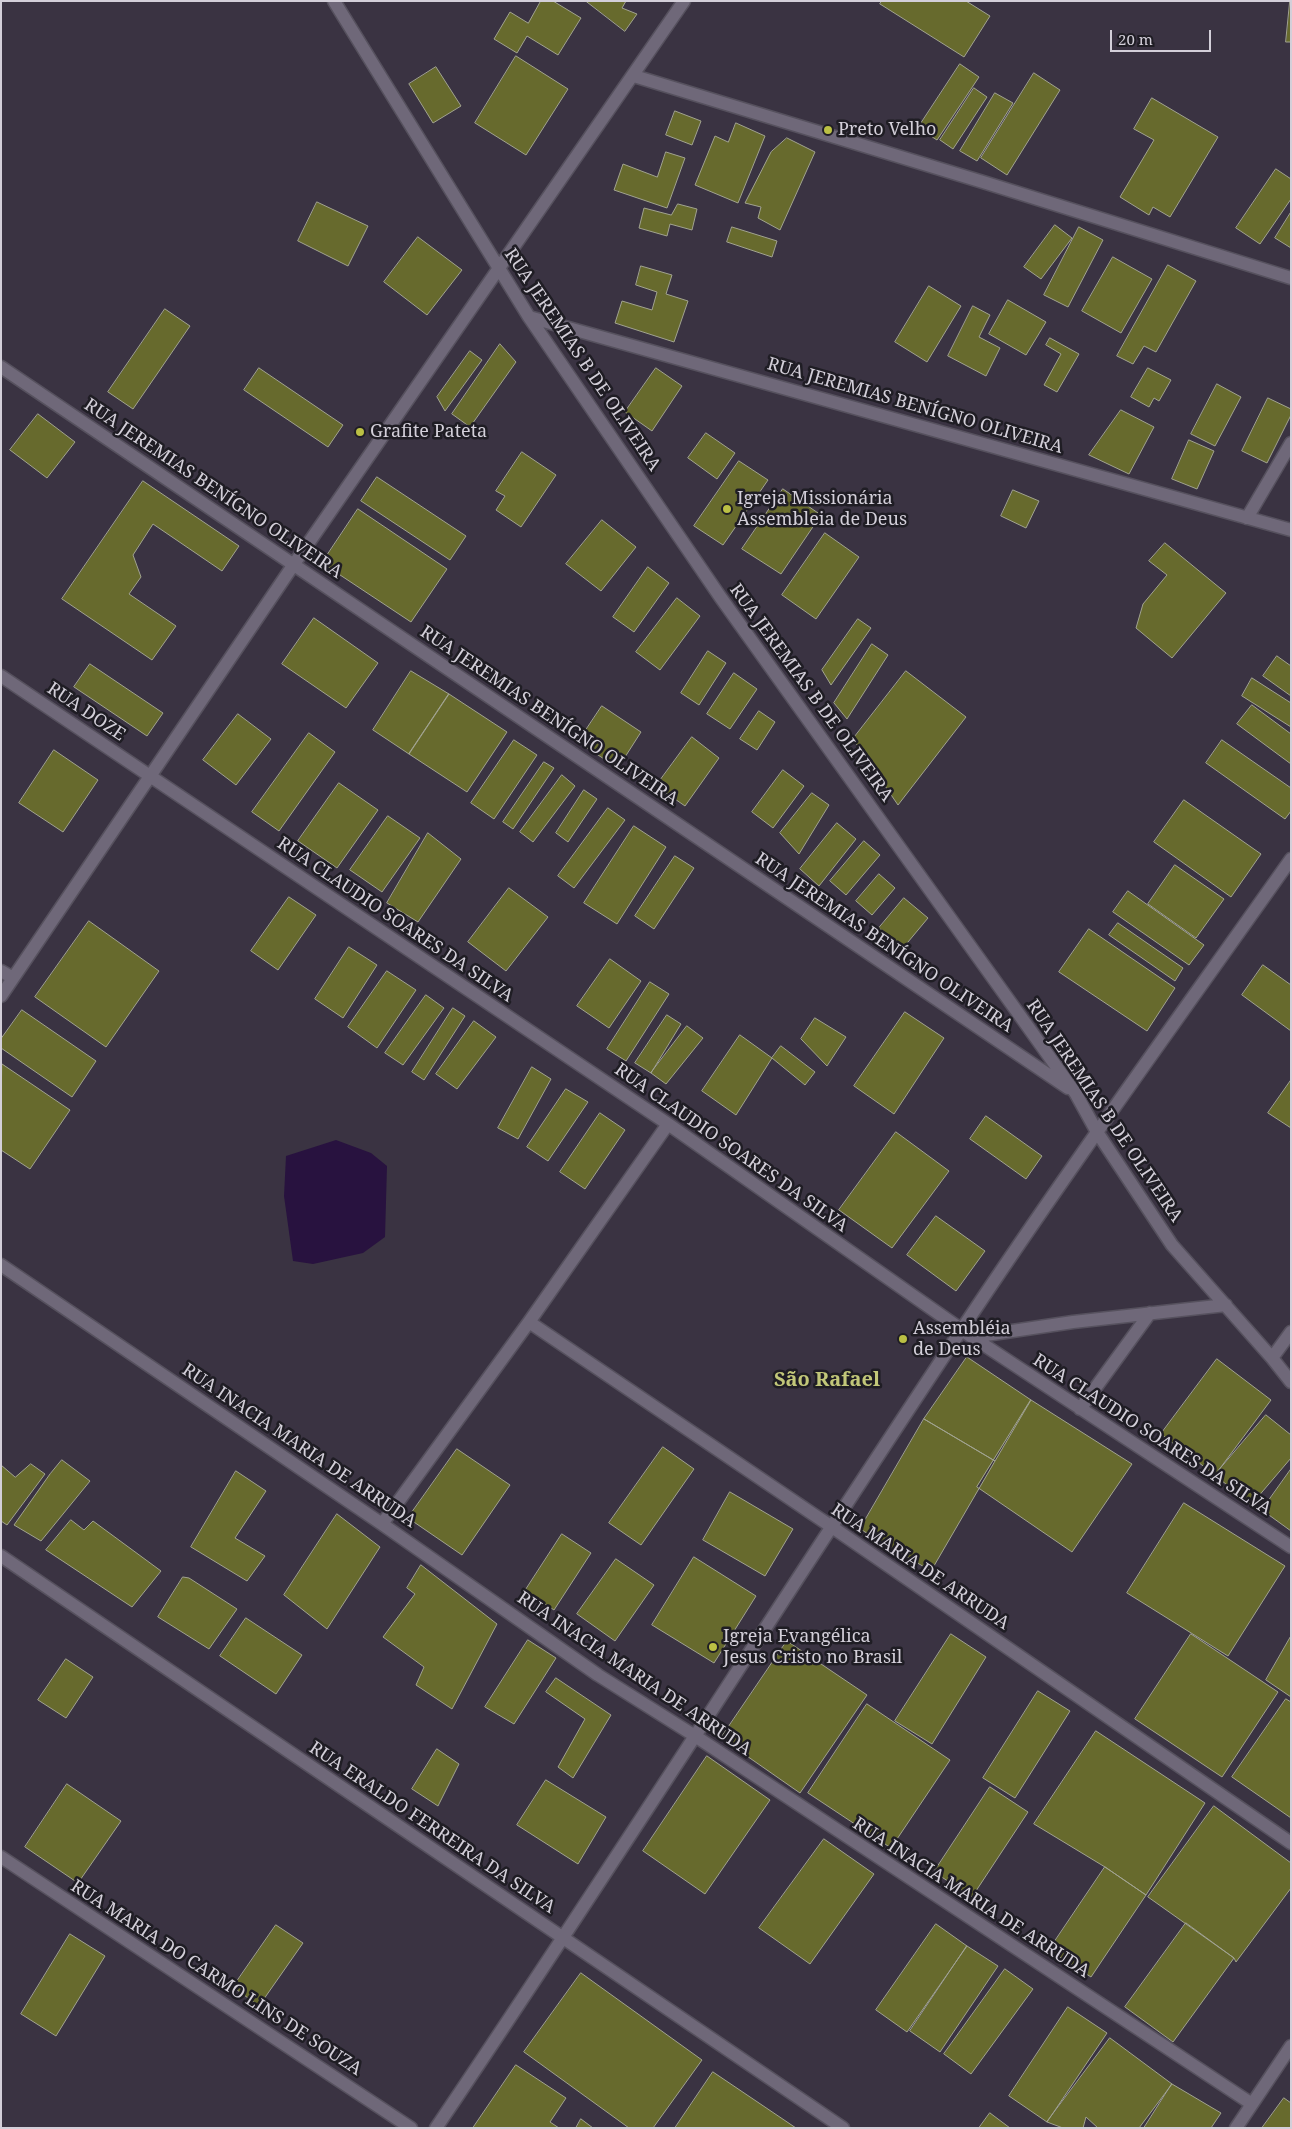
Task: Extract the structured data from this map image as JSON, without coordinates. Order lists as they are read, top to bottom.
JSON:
{
  "streets": {
    "street": [
      "RUA JEREMIAS B DE OLIVEIRA",
      "RUA JEREMIAS BENÍGNO OLIVEIRA",
      "RUA DOZE",
      "RUA CLAUDIO SOARES DA SILVA",
      "RUA INACIA MARIA DE ARRUDA",
      "RUA MARIA DE ARRUDA",
      "RUA ERALDO FERREIRA DA SILVA",
      "RUA MARIA DO CARMO LINS DE SOUZA"
    ]
  },
  "crossings": [
    ["RUA JEREMIAS B DE OLIVEIRA", "RUA JEREMIAS BENÍGNO OLIVEIRA"],
    ["RUA DOZE", "RUA CLAUDIO SOARES DA SILVA"]
  ],
  "districts": ["São Rafael"],
  "places": [
    "Preto Velho",
    "Grafite Pateta",
    "Igreja Missionária Assembleia de Deus",
    "Assembléia de Deus",
    "Igreja Evangélica Jesus Cristo no Brasil"
  ],
  "scale_bar": "20 m"
}
